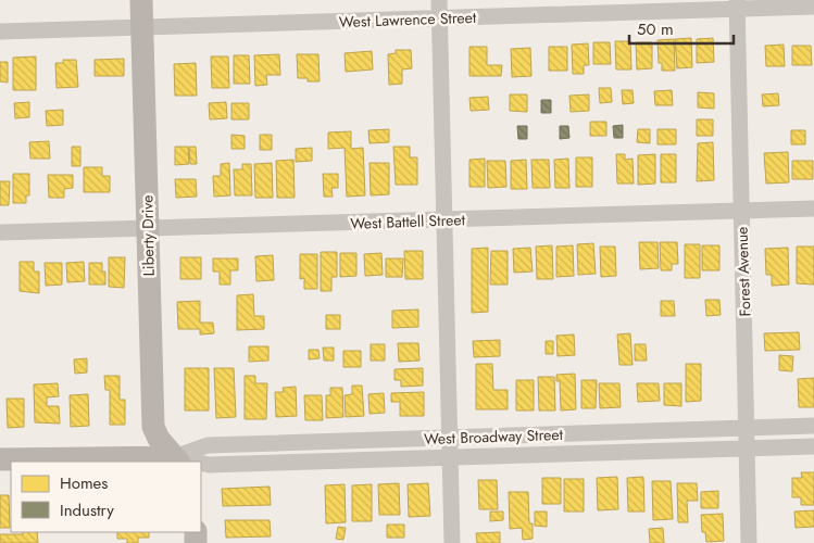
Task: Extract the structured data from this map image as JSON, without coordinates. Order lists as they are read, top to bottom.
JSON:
{
  "streets": {
    "street": [
      "West Lawrence Street",
      "West Battell Street",
      "Liberty Drive",
      "Forest Avenue",
      "West Broadway Street"
    ]
  },
  "crossings": [
    ["West Lawrence Street", "Liberty Drive"],
    ["West Lawrence Street", "Forest Avenue"],
    ["West Battell Street", "Liberty Drive"],
    ["West Battell Street", "Forest Avenue"],
    ["Liberty Drive", "West Broadway Street"],
    ["Forest Avenue", "West Broadway Street"]
  ],
  "legend": ["Homes", "Industry"],
  "scale_bar": "50 m"
}
